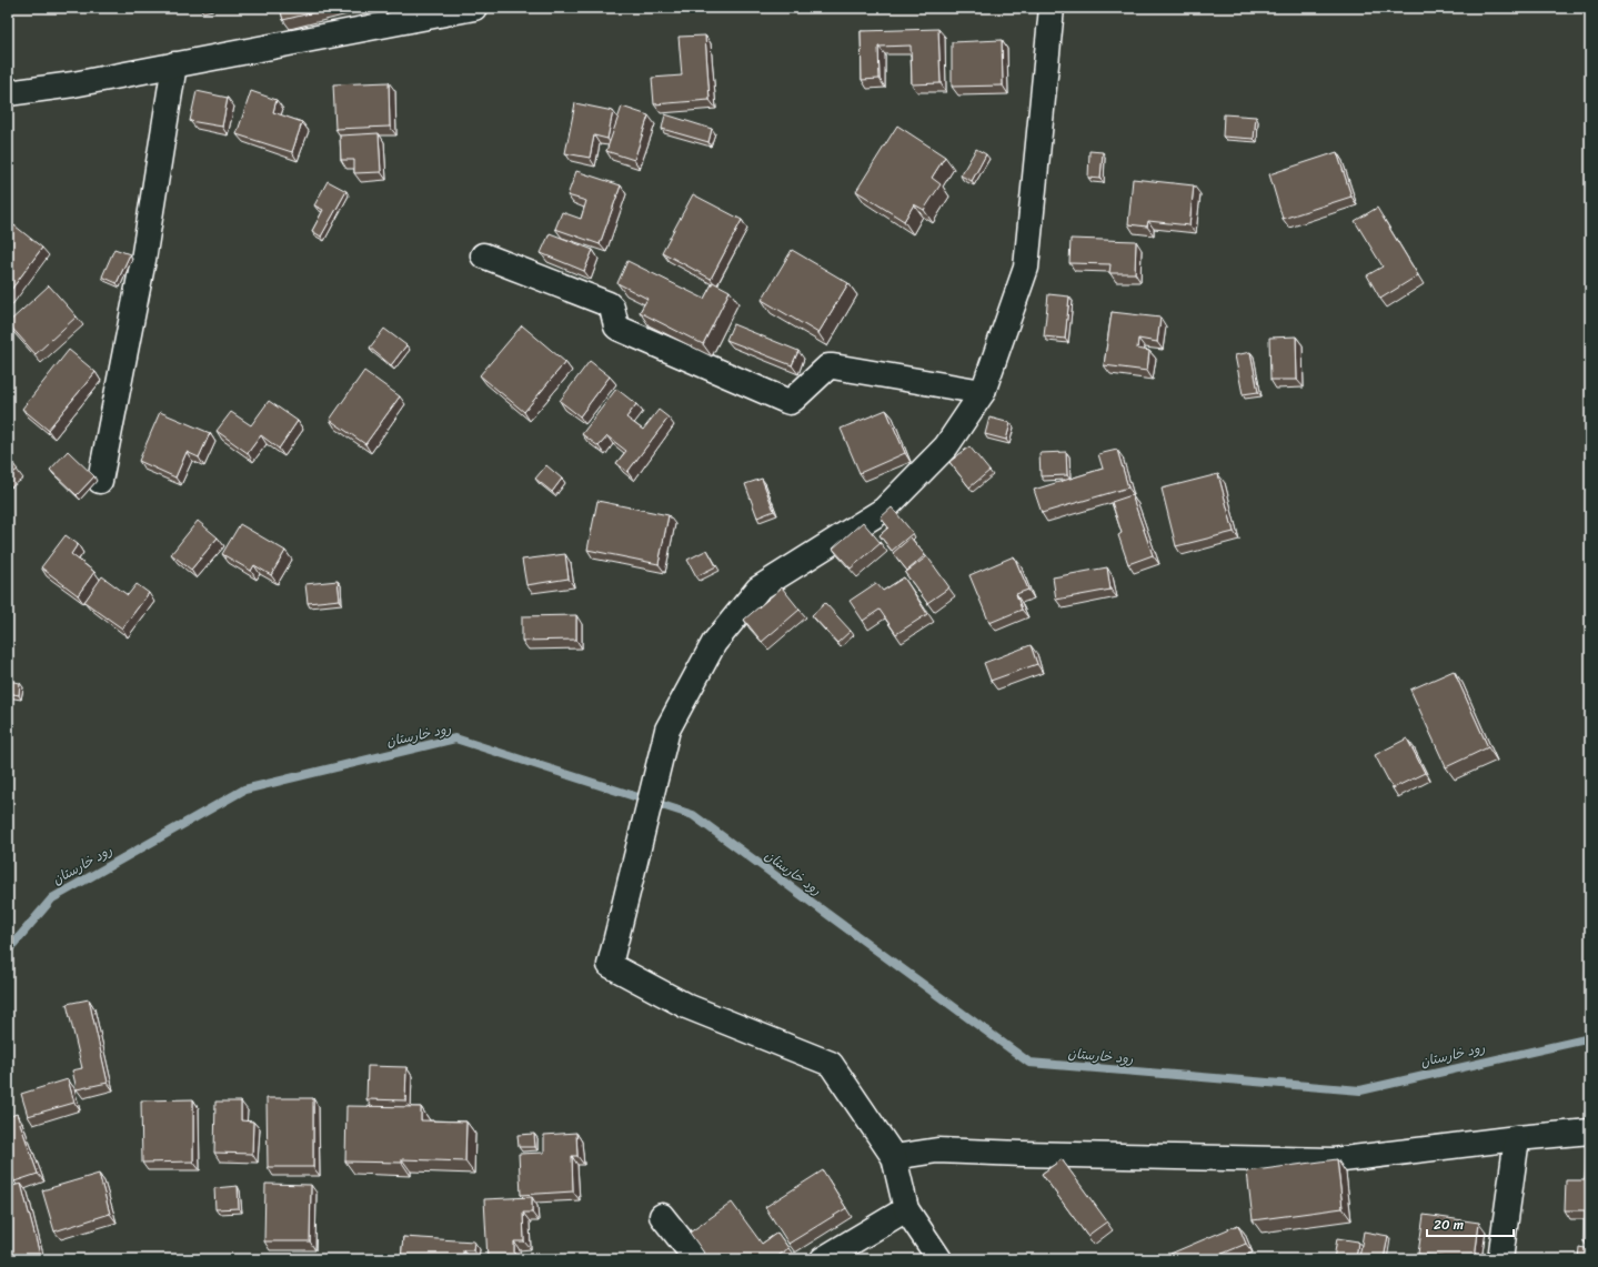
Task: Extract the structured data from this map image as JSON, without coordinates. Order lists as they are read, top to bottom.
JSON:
{
  "water": ["رود خارستان"],
  "scale_bar": "20 m"
}
